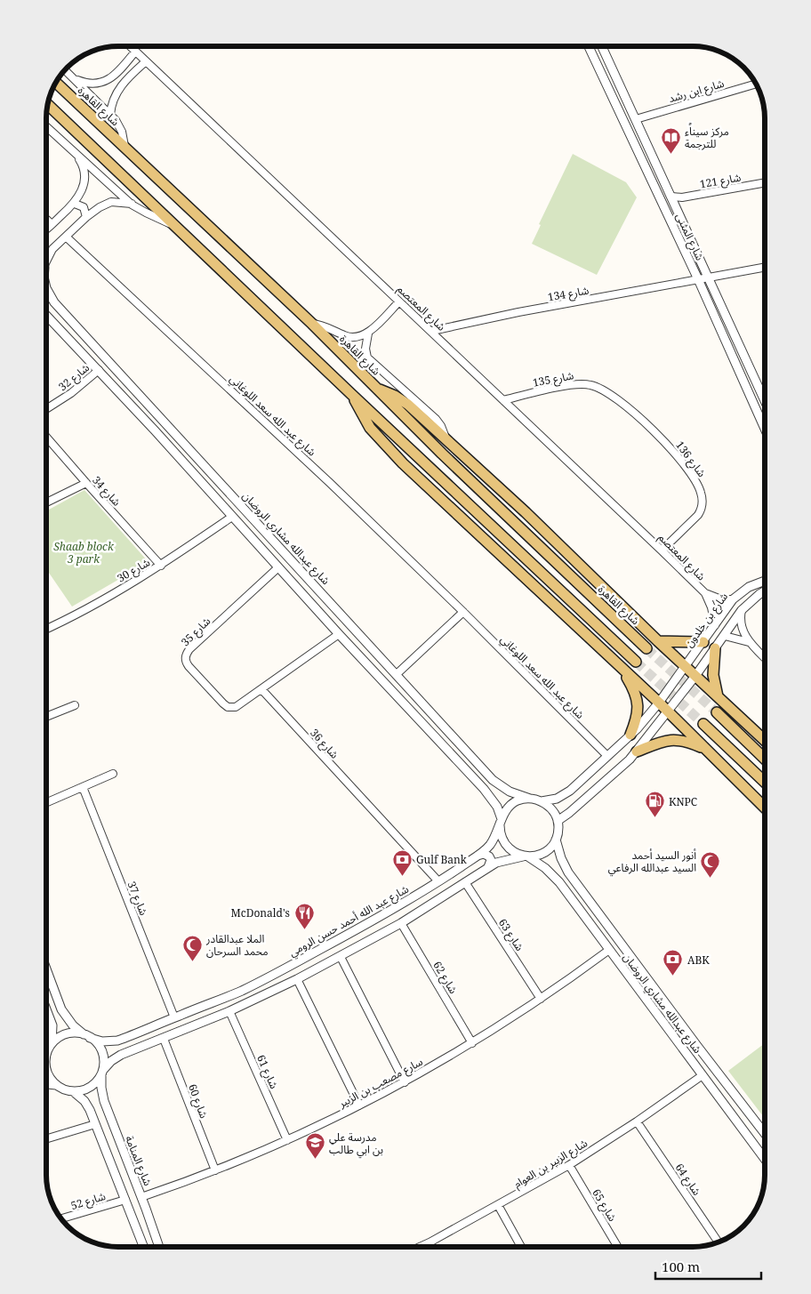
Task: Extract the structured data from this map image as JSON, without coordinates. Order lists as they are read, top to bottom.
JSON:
{
  "streets": {
    "main road": ["شارع القاهرة"],
    "street": [
      "شارع ابن رشد",
      "شارع 121",
      "شارع المثنى",
      "شارع 134",
      "شارع المعتصم",
      "شارع 32",
      "شارع 135",
      "شارع عبد الله سعد اللوغاني",
      "شارع 136",
      "شارع 34",
      "شارع عبدالله مشاري الروضان",
      "شارع 30",
      "شارع بن خلدون",
      "شارع 35",
      "شارع 36",
      "شارع 37",
      "شارع عبد الله أحمد حسن الرومي",
      "شارع 63",
      "شارع 62",
      "شارع 61",
      "سارع مصعب بن الزبير",
      "شارع 60",
      "شارع المنامة",
      "شارع الزبير بن العوام",
      "شارع 64",
      "شارع 52",
      "شارع 65"
    ]
  },
  "crossings": [
    ["شارع ابن رشد", "شارع المثنى"],
    ["شارع 121", "شارع المثنى"],
    ["شارع المثنى", "شارع 134"],
    ["شارع 134", "شارع المعتصم"],
    ["شارع المعتصم", "شارع 135"],
    ["شارع المعتصم", "شارع 136"],
    ["شارع المعتصم", "شارع بن خلدون"],
    ["شارع 135", "شارع 136"],
    ["شارع 34", "شارع 30"],
    ["شارع عبدالله مشاري الروضان", "شارع عبد الله أحمد حسن الرومي"],
    ["شارع عبدالله مشاري الروضان", "سارع مصعب بن الزبير"],
    ["شارع عبدالله مشاري الروضان", "شارع الزبير بن العوام"],
    ["شارع 35", "شارع 36"],
    ["شارع 36", "شارع عبد الله أحمد حسن الرومي"],
    ["شارع 37", "شارع عبد الله أحمد حسن الرومي"],
    ["شارع 63", "سارع مصعب بن الزبير"],
    ["شارع 62", "سارع مصعب بن الزبير"],
    ["شارع 61", "سارع مصعب بن الزبير"],
    ["سارع مصعب بن الزبير", "شارع 60"],
    ["سارع مصعب بن الزبير", "شارع المنامة"],
    ["شارع الزبير بن العوام", "شارع 64"],
    ["شارع الزبير بن العوام", "شارع 65"]
  ],
  "parks": ["Shaab block 3 park"],
  "places": {
    "library": ["مركز سيناًء للترجمة"],
    "fuel station": ["KNPC"],
    "bank": ["Gulf Bank", "ABK"],
    "mosque": ["أنور السيد أحمد السيد عبدالله الرفاعي", "الملا عبدالقادر محمد السرحان"],
    "restaurant": ["McDonald's"],
    "school or university": ["مدرسة علي بن ابي طالب"]
  },
  "scale_bar": "100 m"
}
